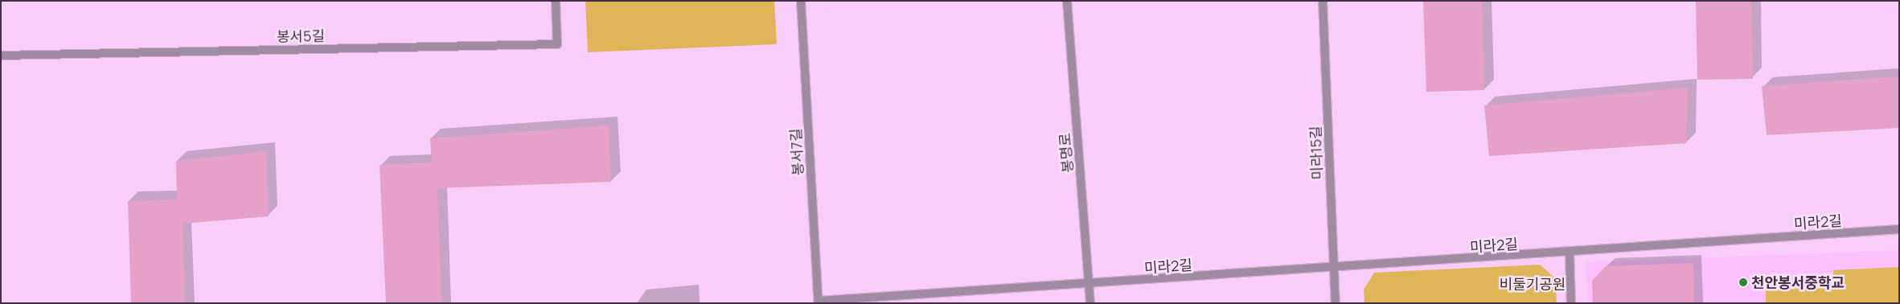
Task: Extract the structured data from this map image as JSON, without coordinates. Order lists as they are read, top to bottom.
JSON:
{
  "streets": {
    "street": [
      "봉서5길",
      "봉서7길",
      "봉명로",
      "미라15길",
      "미라2길"
    ]
  },
  "crossings": [
    ["봉서7길", "봉명로"],
    ["봉서7길", "미라2길"],
    ["봉명로", "미라2길"],
    ["미라15길", "미라2길"]
  ],
  "parks": ["비둘기공원"],
  "places": ["천안봉서중학교"]
}
